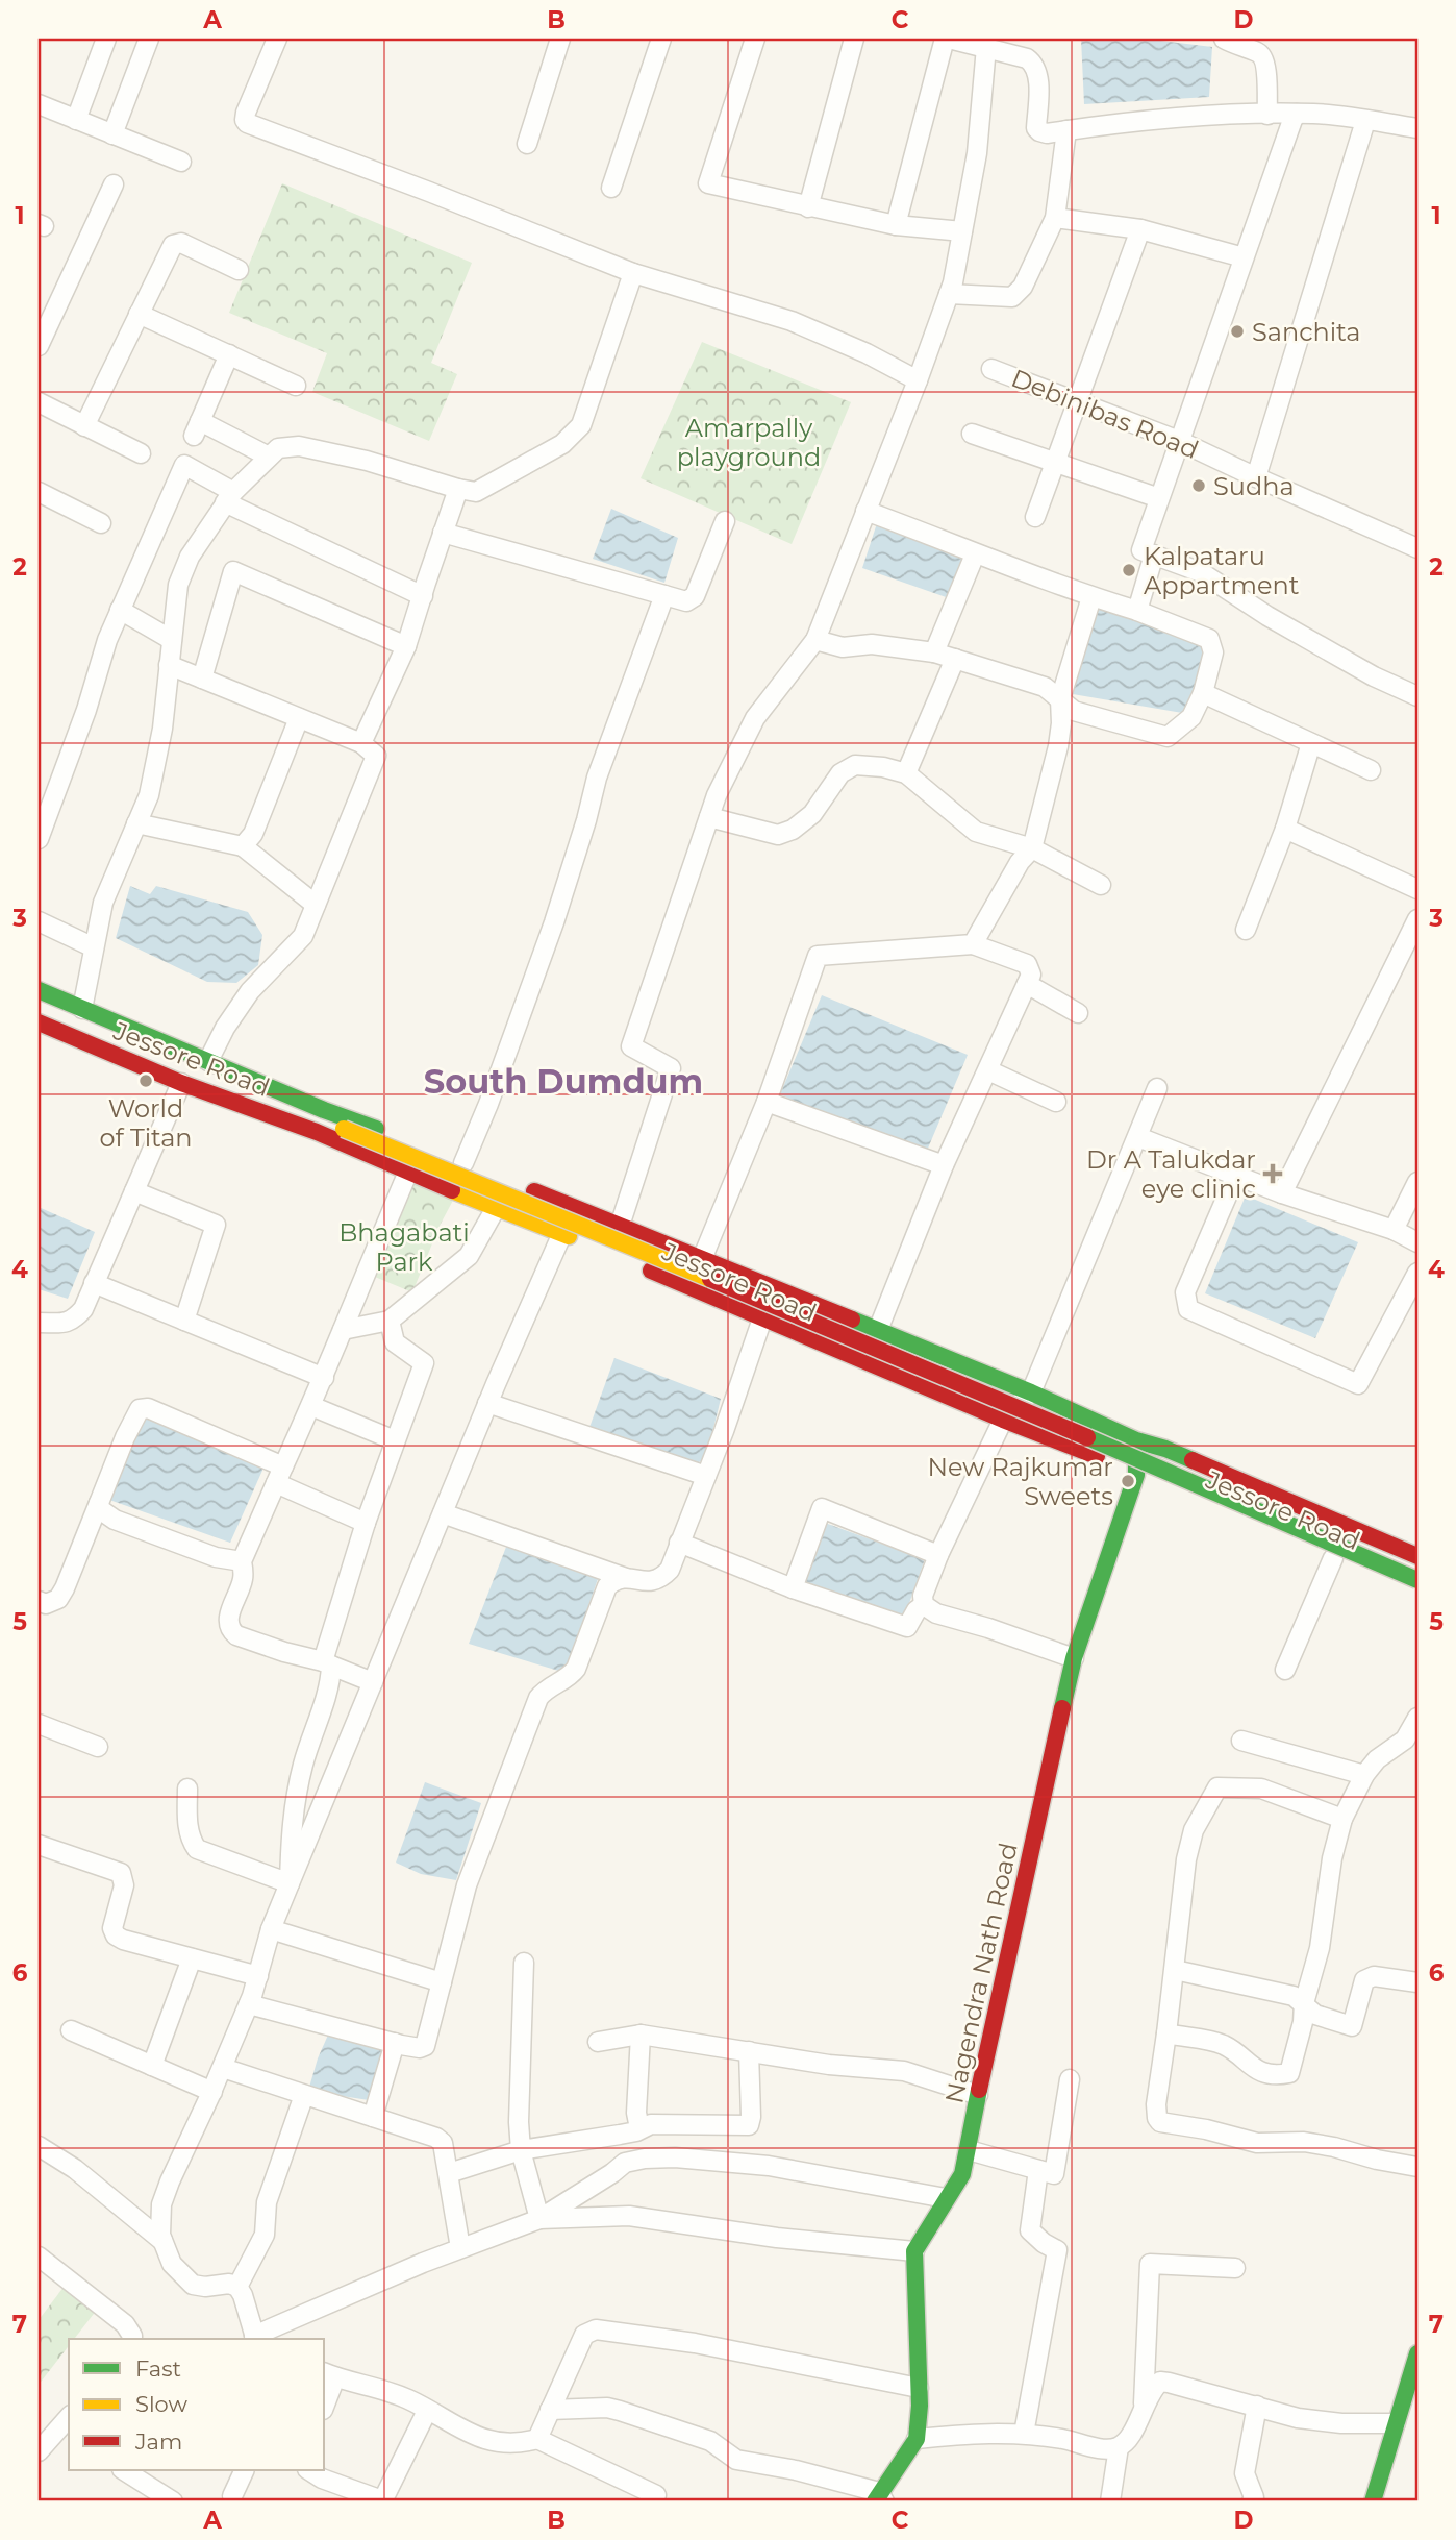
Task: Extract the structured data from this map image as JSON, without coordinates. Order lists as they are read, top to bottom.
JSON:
{
  "streets": {
    "main road": ["Jessore Road", "Nagendra Nath Road"],
    "street": ["Debinibas Road"]
  },
  "crossings": [
    ["Jessore Road", "Nagendra Nath Road"]
  ],
  "districts": ["South Dumdum"],
  "parks": ["Amarpally playground", "Bhagabati Park"],
  "places": {
    "other": [
      "Sanchita",
      "Sudha",
      "Kalpataru Appartment",
      "World of Titan",
      "New Rajkumar Sweets"
    ],
    "health": ["Dr A Talukdar eye clinic"]
  },
  "legend": ["Fast", "Slow", "Jam"],
  "grid": {
    "columns": [
      "A",
      "B",
      "C",
      "D"
    ],
    "rows": [
      "1",
      "2",
      "3",
      "4",
      "5",
      "6",
      "7"
    ]
  }
}
